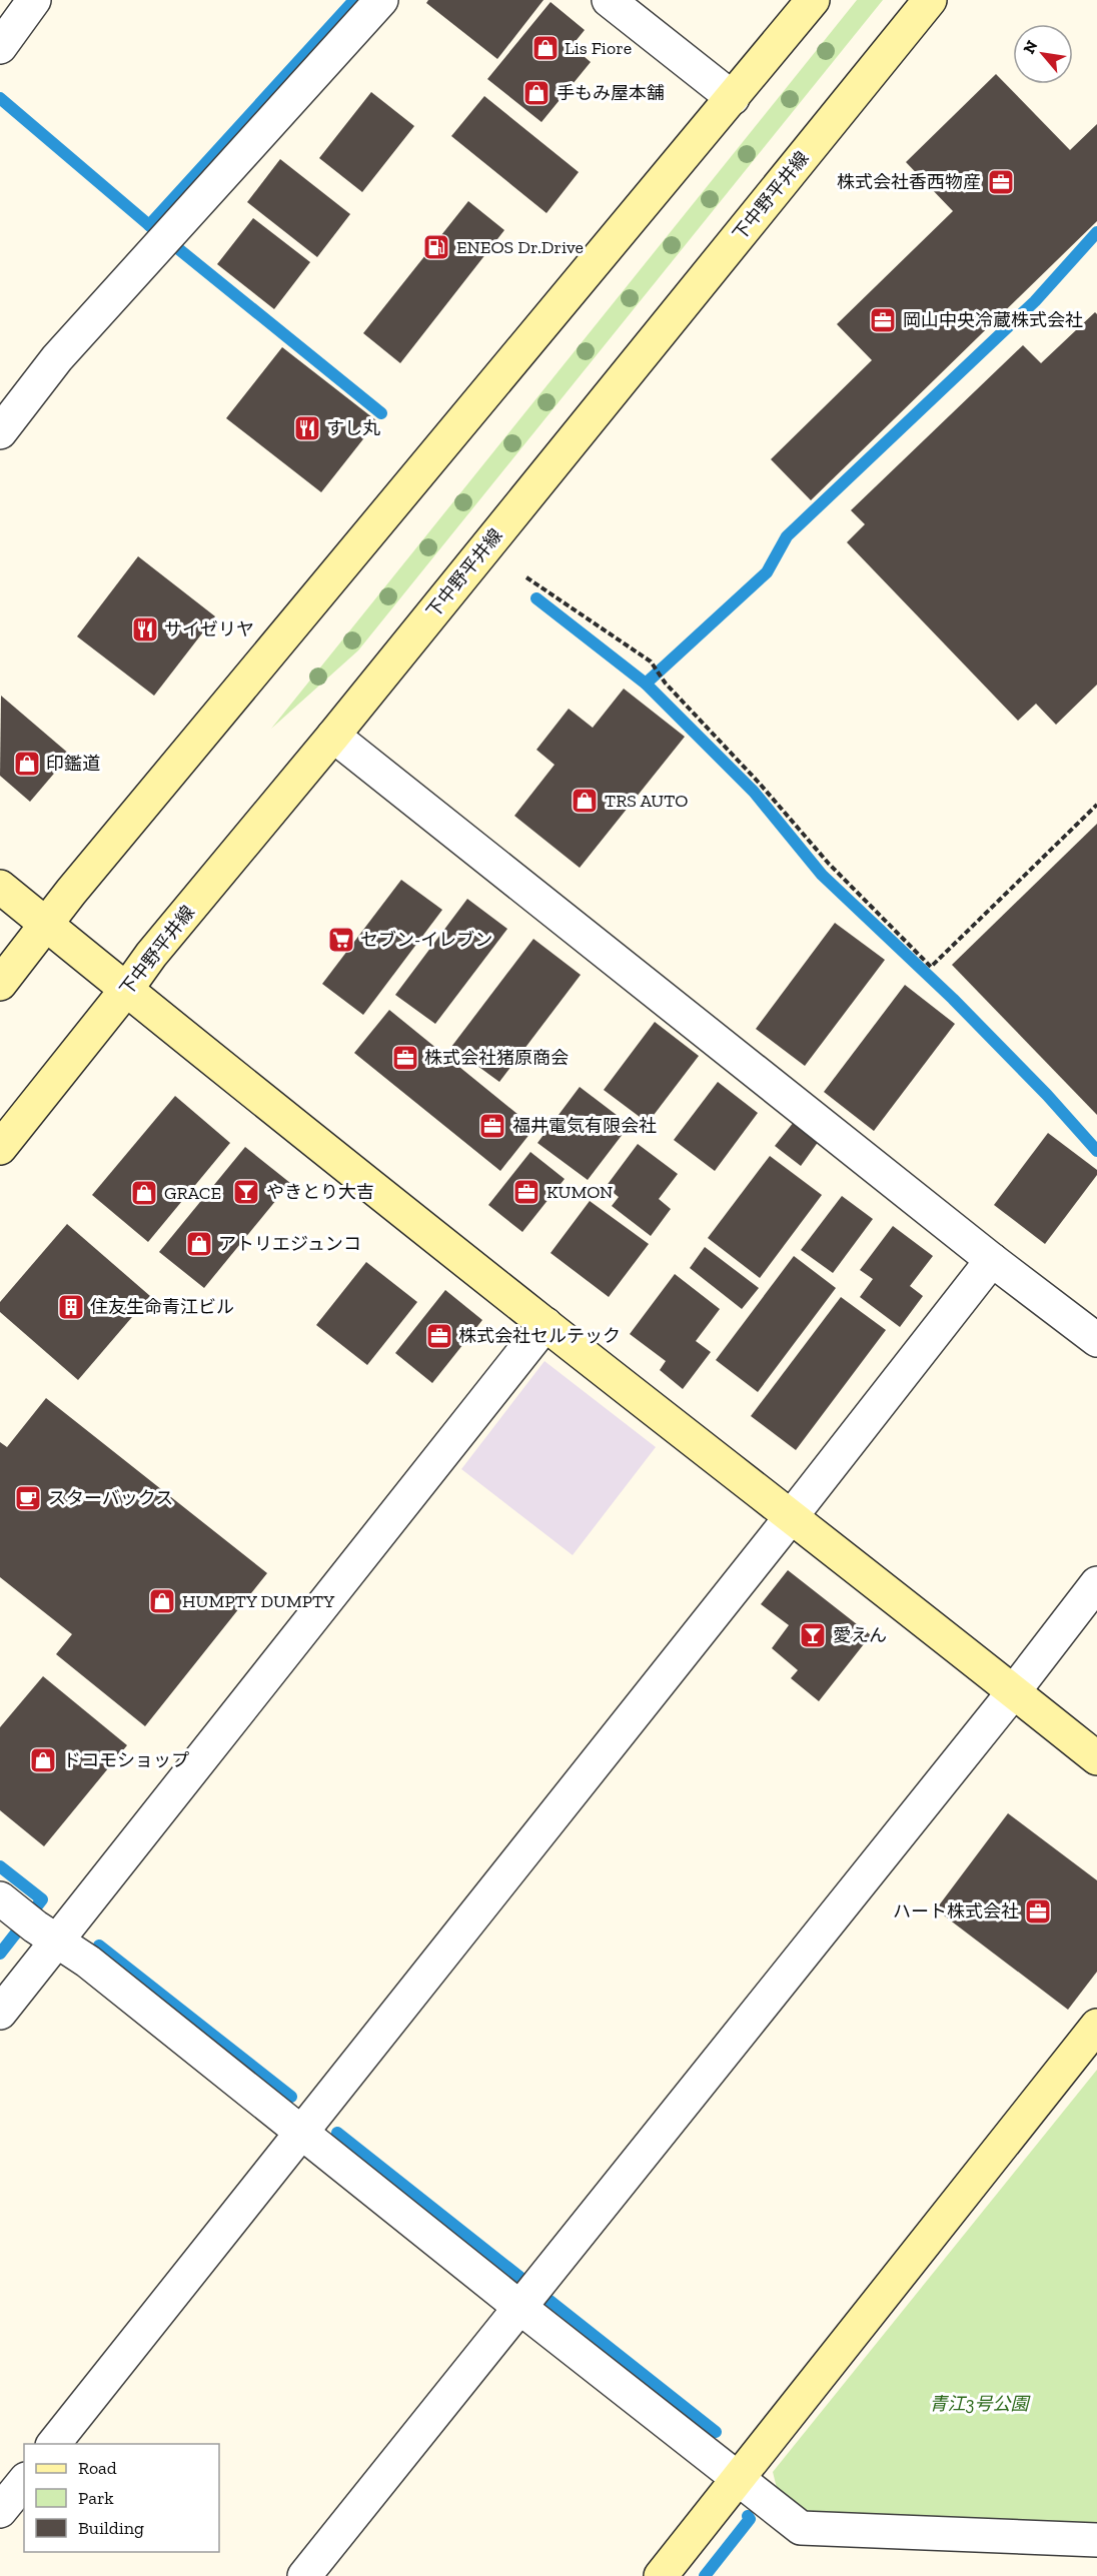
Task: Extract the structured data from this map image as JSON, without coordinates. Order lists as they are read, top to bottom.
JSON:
{
  "streets": {
    "street": ["下中野平井線"]
  },
  "parks": ["青江3号公園"],
  "places": {
    "shop": [
      "Lis Fiore",
      "手もみ屋本舗",
      "印鑑道",
      "TRS AUTO",
      "GRACE",
      "アトリエジュンコ",
      "HUMPTY DUMPTY",
      "ドコモショップ"
    ],
    "office": [
      "株式会社香西物産",
      "岡山中央冷蔵株式会社",
      "株式会社猪原商会",
      "福井電気有限会社",
      "KUMON",
      "株式会社セルテック",
      "ハート株式会社"
    ],
    "fuel station": ["ENEOS Dr.Drive"],
    "restaurant": ["すし丸", "サイゼリヤ"],
    "supermarket": ["セブン-イレブン"],
    "bar": ["やきとり大吉", "愛えん"],
    "building": ["住友生命青江ビル"],
    "cafe": ["スターバックス"]
  },
  "legend": ["Road", "Park", "Building"],
  "north": "top left"
}
